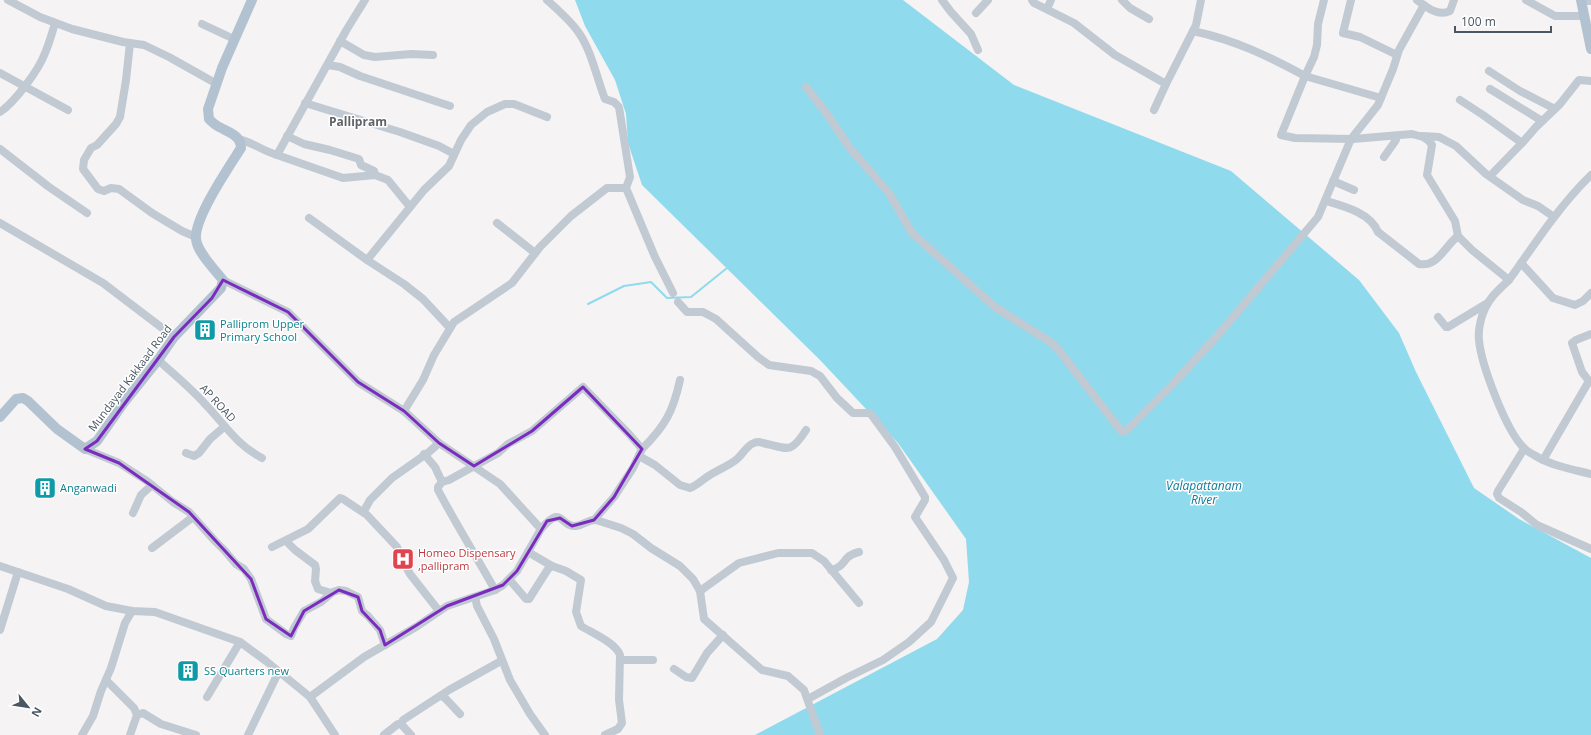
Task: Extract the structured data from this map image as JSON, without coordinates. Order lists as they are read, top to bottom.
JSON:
{
  "streets": {
    "main road": ["Mundayad Kakkaad Road"],
    "street": ["AP ROAD"]
  },
  "crossings": [
    ["Mundayad Kakkaad Road", "AP ROAD"]
  ],
  "districts": ["Pallipram"],
  "water": ["Valapattanam River"],
  "places": {
    "building": ["Palliprom Upper Primary School", "Anganwadi", "SS Quarters new"],
    "hospital": ["Homeo Dispensary ,pallipram"]
  },
  "scale_bar": "100 m",
  "north": "bottom right"
}
